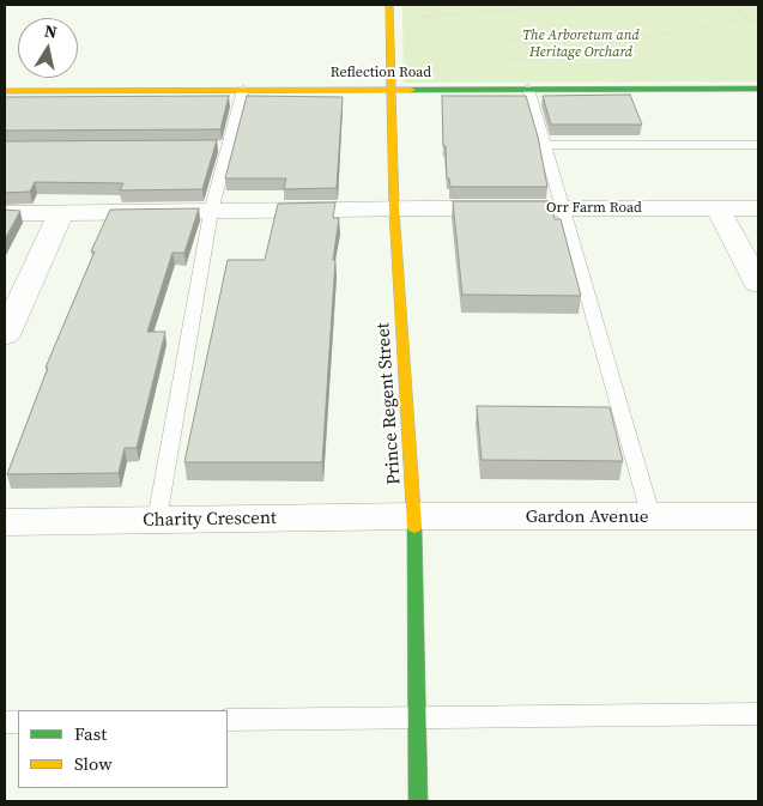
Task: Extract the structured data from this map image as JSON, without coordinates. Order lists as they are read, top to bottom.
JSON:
{
  "streets": {
    "street": [
      "Reflection Road",
      "Orr Farm Road",
      "Prince Regent Street",
      "Gardon Avenue",
      "Charity Crescent"
    ]
  },
  "crossings": [
    ["Reflection Road", "Prince Regent Street"],
    ["Orr Farm Road", "Prince Regent Street"],
    ["Prince Regent Street", "Gardon Avenue"],
    ["Prince Regent Street", "Charity Crescent"],
    ["Gardon Avenue", "Charity Crescent"]
  ],
  "parks": ["The Arboretum and Heritage Orchard"],
  "legend": ["Fast", "Slow"],
  "north": "top"
}
